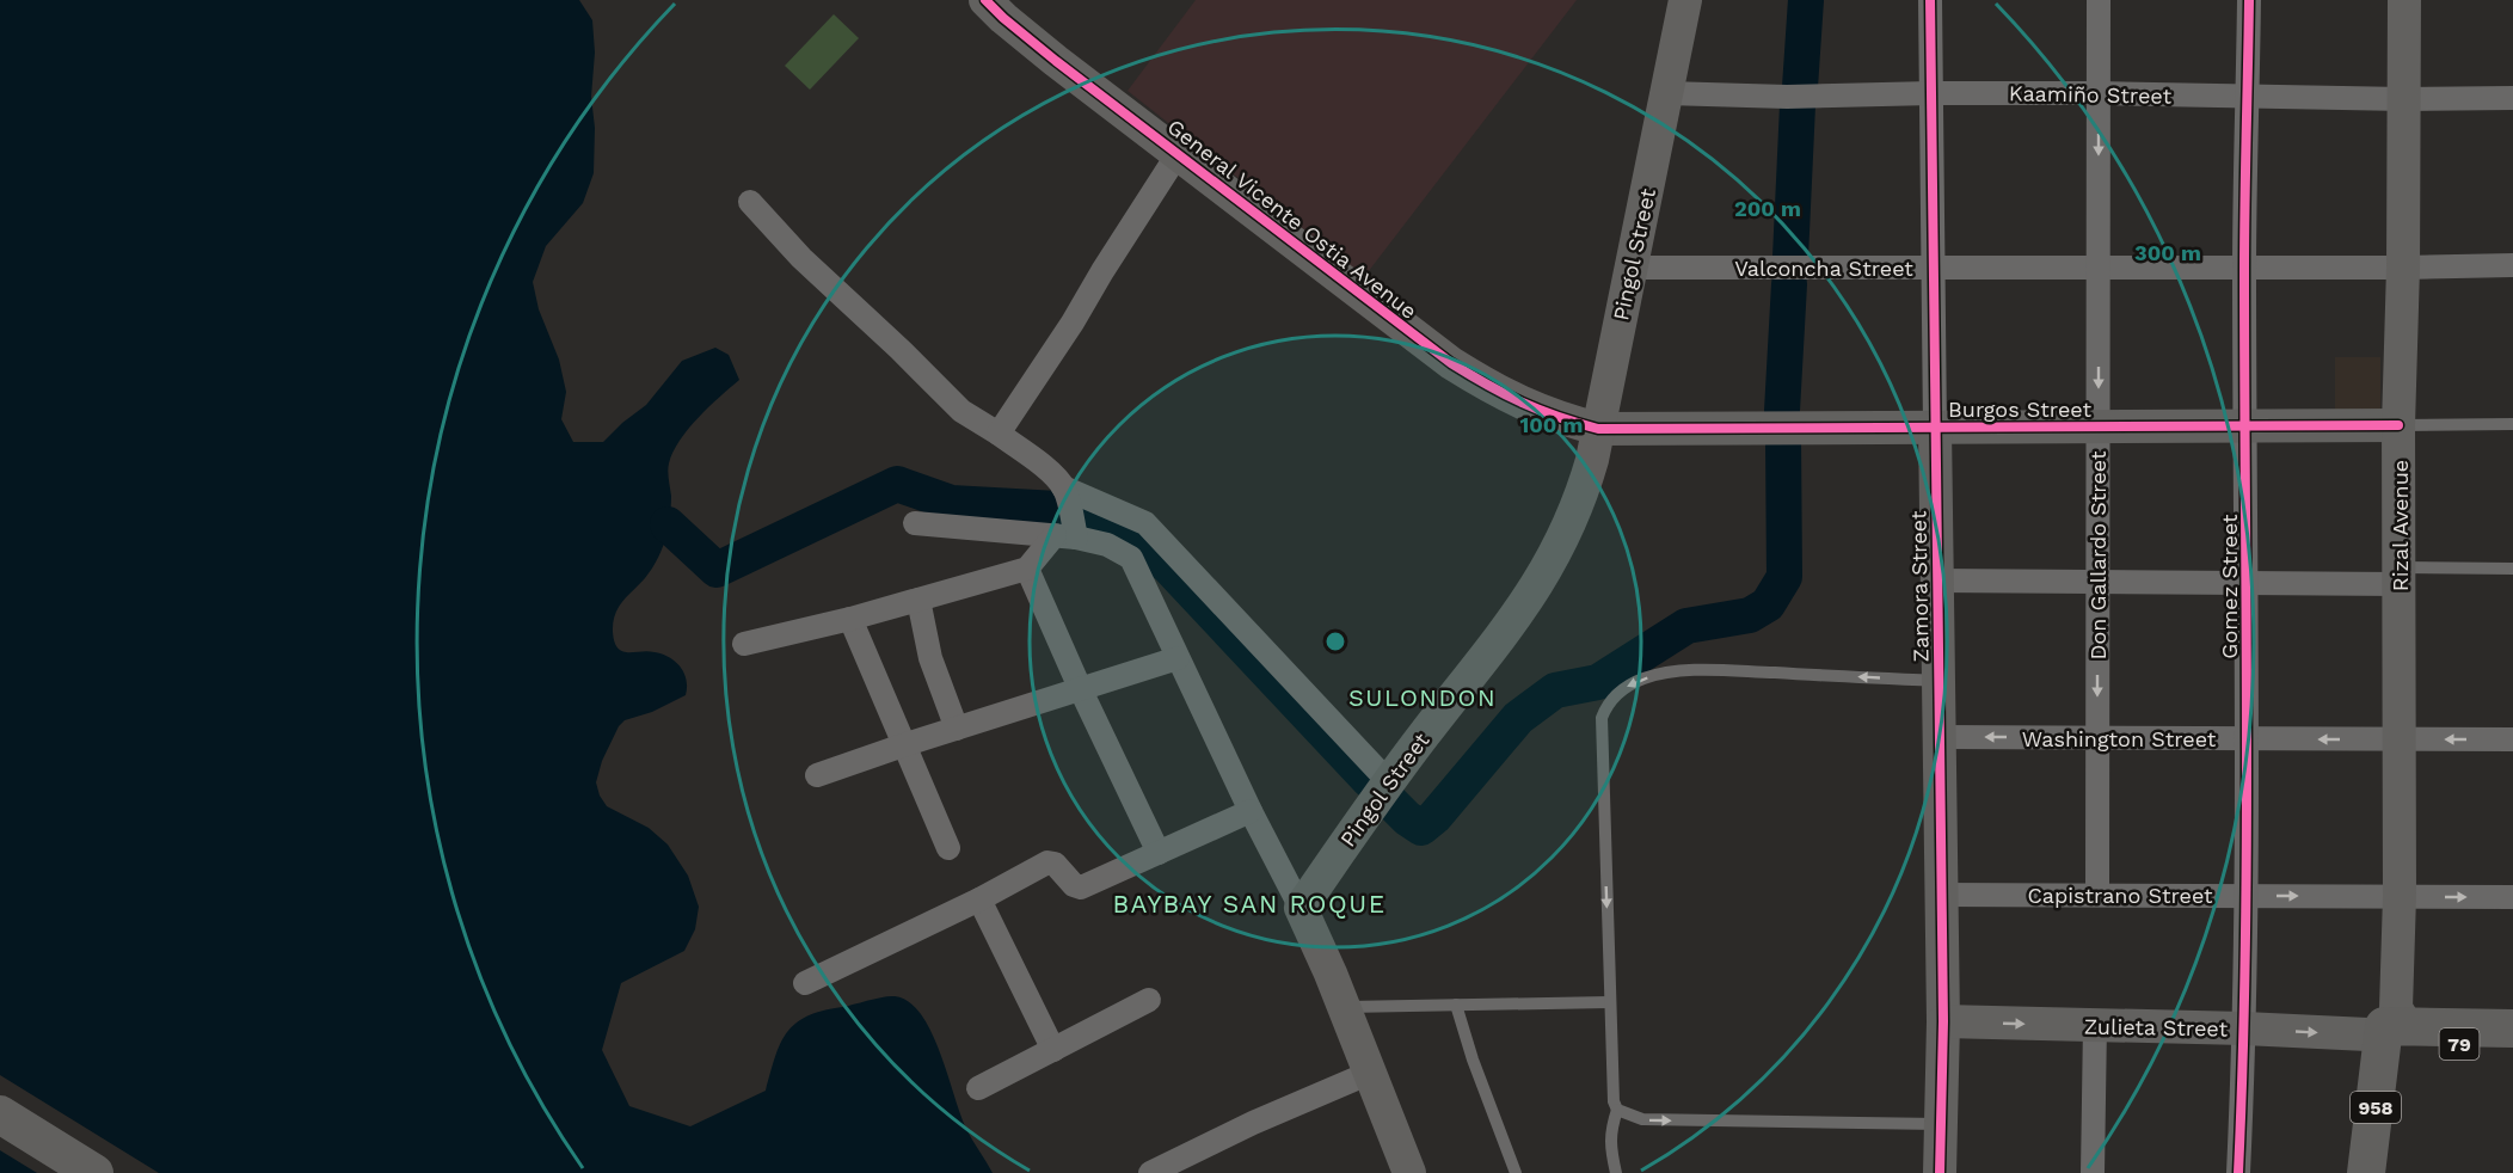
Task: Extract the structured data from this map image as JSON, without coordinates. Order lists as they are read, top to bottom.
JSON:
{
  "streets": {
    "main road": ["79", "958"],
    "street": [
      "Kaamiño Street",
      "General Vicente Ostia Avenue",
      "Pingol Street",
      "Valconcha Street",
      "Burgos Street",
      "Rizal Avenue",
      "Don Gallardo Street",
      "Zamora Street",
      "Gomez Street",
      "Washington Street",
      "Capistrano Street",
      "Zulieta Street"
    ]
  },
  "crossings": [
    ["Kaamiño Street", "Pingol Street"],
    ["Kaamiño Street", "Rizal Avenue"],
    ["Kaamiño Street", "Don Gallardo Street"],
    ["Kaamiño Street", "Zamora Street"],
    ["Kaamiño Street", "Gomez Street"],
    ["General Vicente Ostia Avenue", "Pingol Street"],
    ["General Vicente Ostia Avenue", "Burgos Street"],
    ["Pingol Street", "Valconcha Street"],
    ["Pingol Street", "Burgos Street"],
    ["Valconcha Street", "Rizal Avenue"],
    ["Valconcha Street", "Don Gallardo Street"],
    ["Valconcha Street", "Zamora Street"],
    ["Valconcha Street", "Gomez Street"],
    ["Burgos Street", "Rizal Avenue"],
    ["Burgos Street", "Don Gallardo Street"],
    ["Burgos Street", "Zamora Street"],
    ["Burgos Street", "Gomez Street"],
    ["Rizal Avenue", "Washington Street"],
    ["Rizal Avenue", "Capistrano Street"],
    ["Rizal Avenue", "Zulieta Street"],
    ["Rizal Avenue", "79"],
    ["Rizal Avenue", "958"],
    ["Don Gallardo Street", "Washington Street"],
    ["Don Gallardo Street", "Capistrano Street"],
    ["Zamora Street", "Washington Street"],
    ["Zamora Street", "Capistrano Street"],
    ["Zamora Street", "Zulieta Street"],
    ["Gomez Street", "Washington Street"],
    ["Gomez Street", "Capistrano Street"],
    ["Gomez Street", "Zulieta Street"],
    ["Zulieta Street", "79"],
    ["Zulieta Street", "958"],
    ["79", "958"]
  ],
  "one_way": ["Don Gallardo Street", "Capistrano Street", "Zulieta Street"],
  "districts": ["SULONDON", "BAYBAY SAN ROQUE"],
  "rings": ["200 m", "300 m", "100 m"]
}
